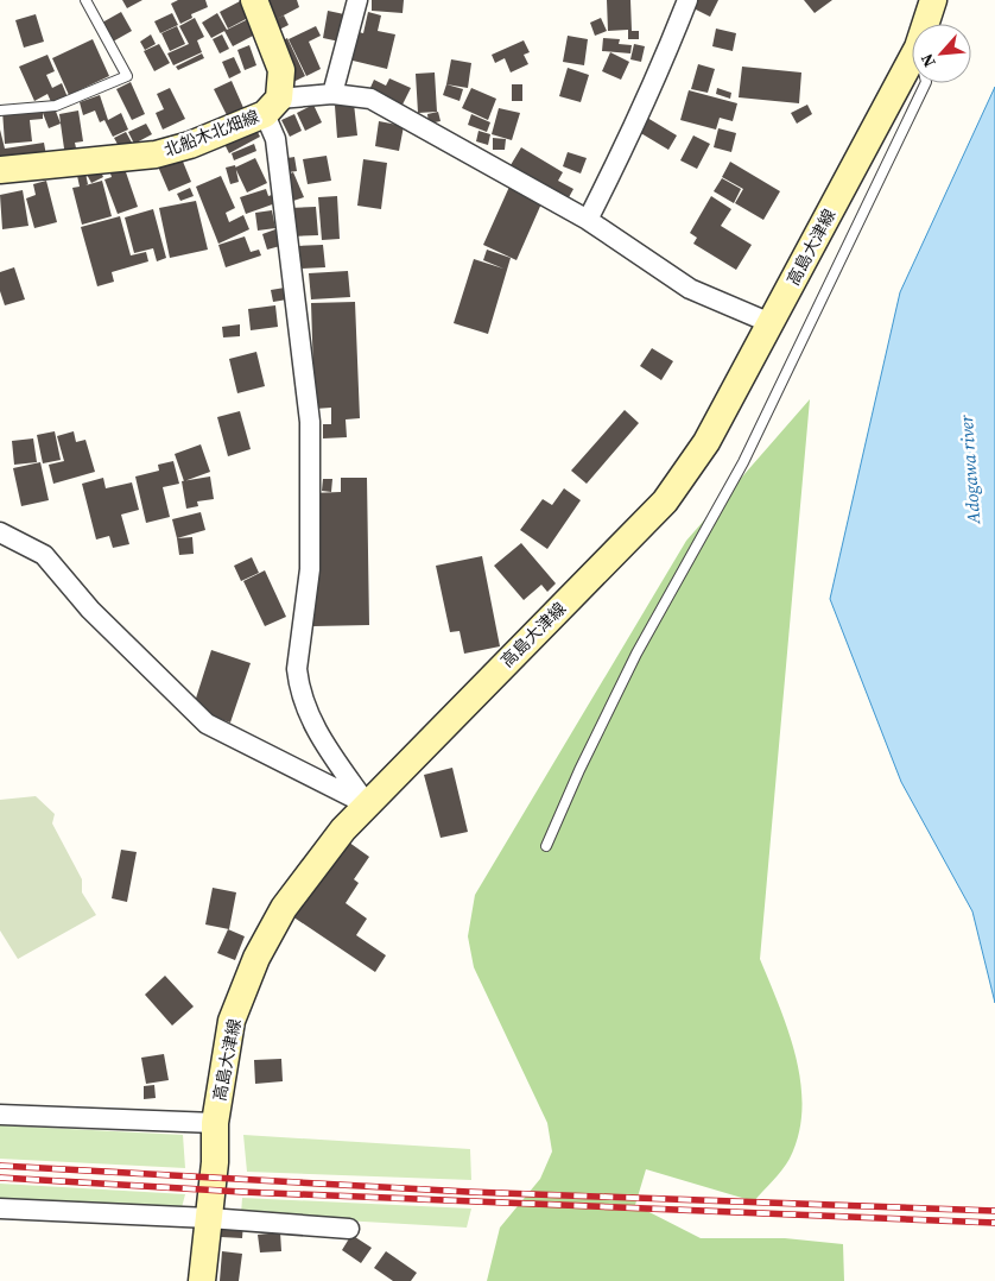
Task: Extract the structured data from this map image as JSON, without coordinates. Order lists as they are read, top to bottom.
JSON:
{
  "streets": {
    "main road": ["北船木北畑線", "高島大津線"]
  },
  "water": ["Adogawa river"],
  "north": "bottom left"
}
